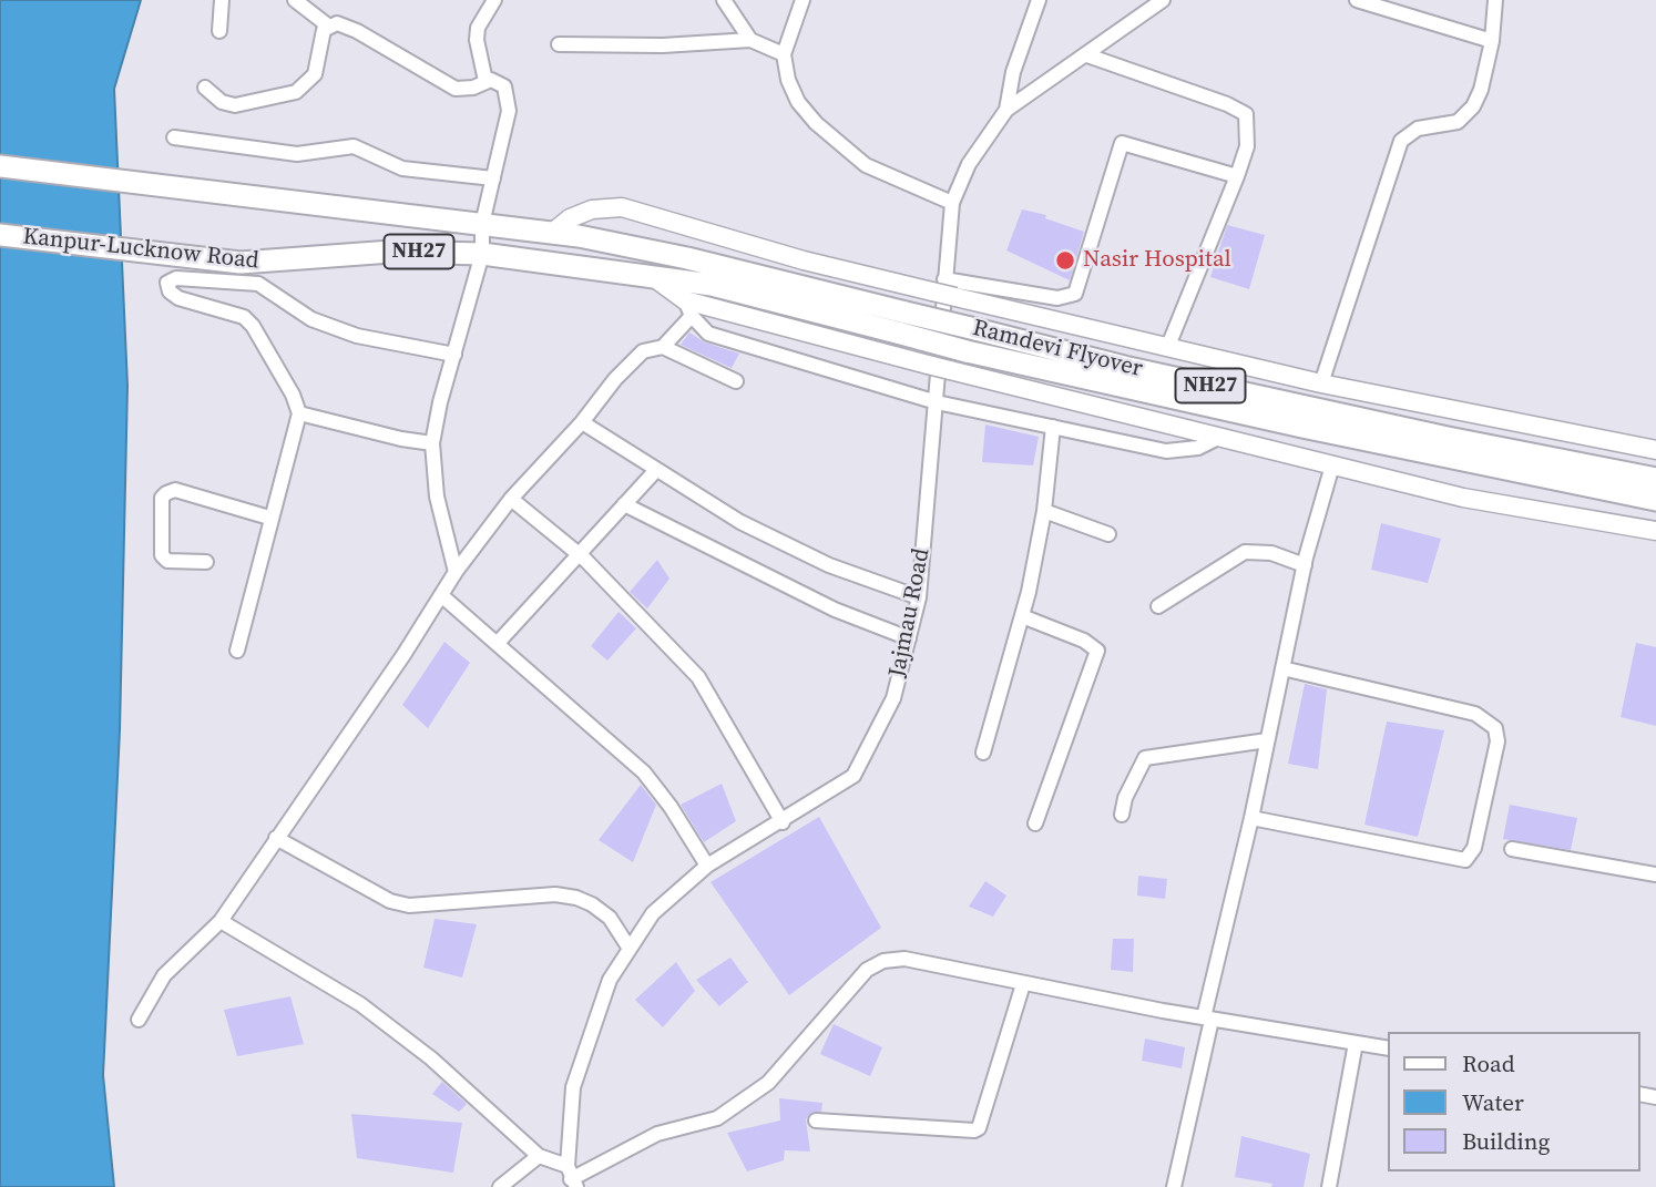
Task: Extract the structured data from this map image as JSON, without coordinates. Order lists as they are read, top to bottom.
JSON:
{
  "streets": {
    "highway": ["Kanpur-Lucknow Road", "NH27", "Ramdevi Flyover"],
    "street": ["Jajmau Road"]
  },
  "crossings": [
    ["Kanpur-Lucknow Road", "Ramdevi Flyover"],
    ["NH27", "Ramdevi Flyover"]
  ],
  "places": ["Nasir Hospital"],
  "legend": ["Road", "Water", "Building"]
}
